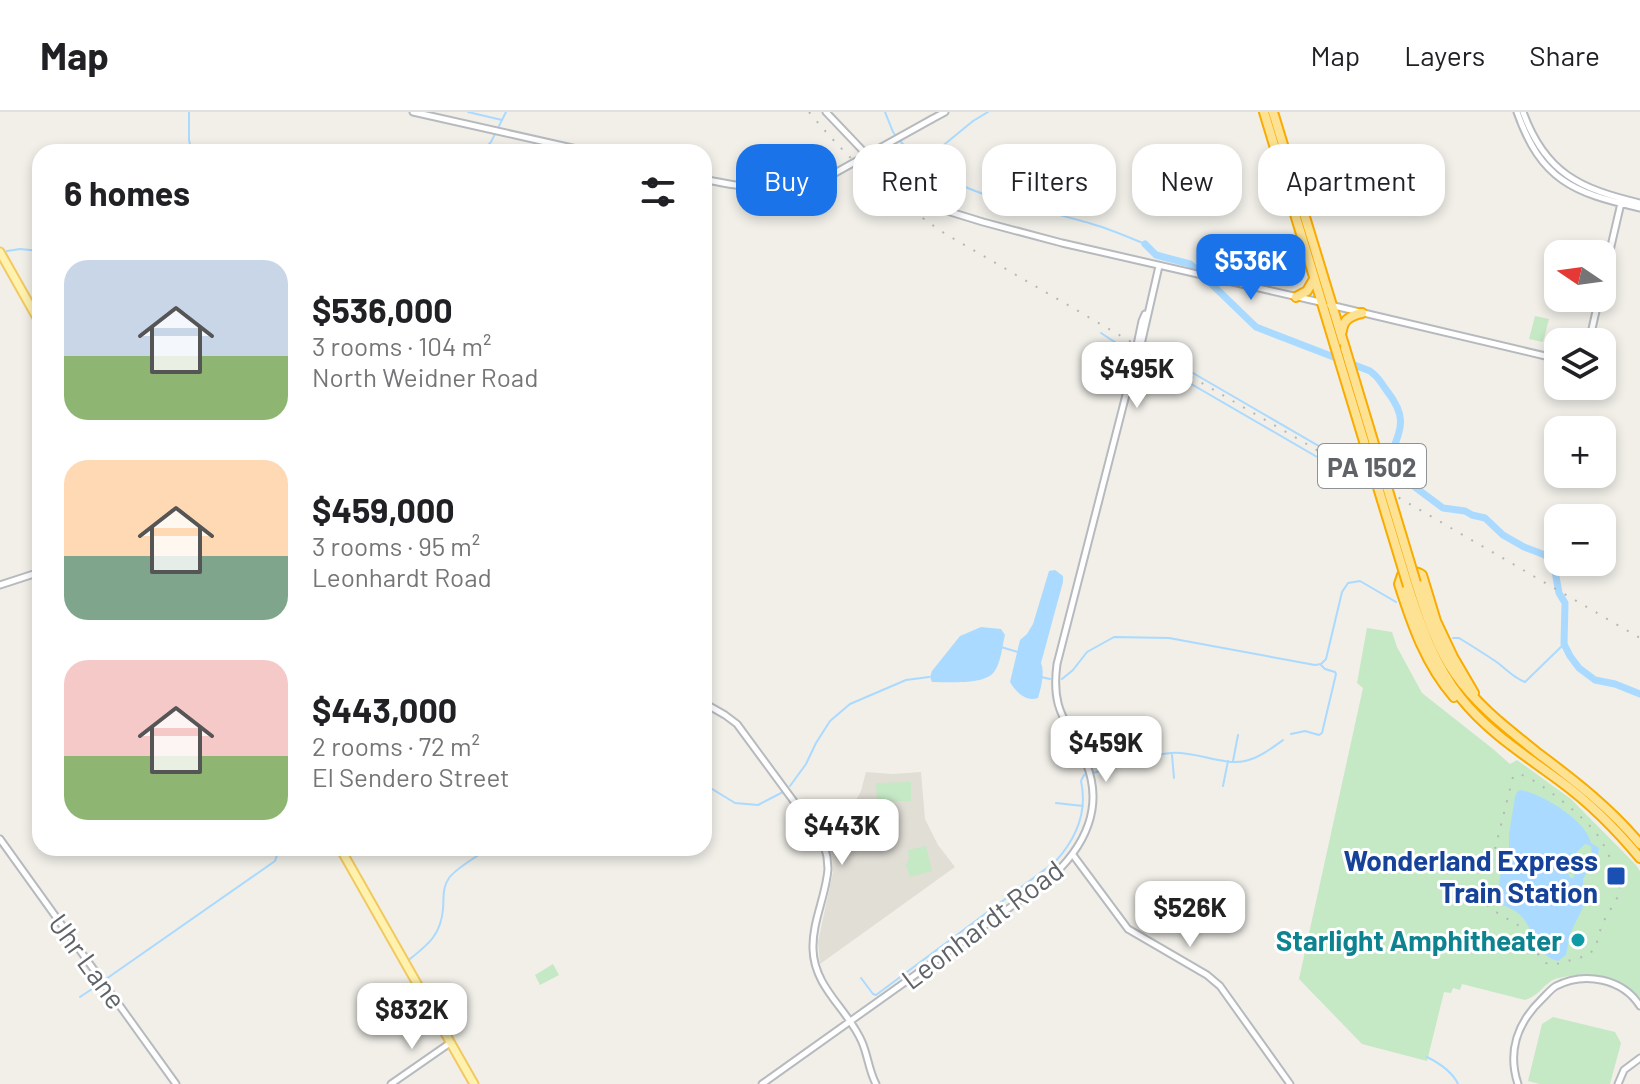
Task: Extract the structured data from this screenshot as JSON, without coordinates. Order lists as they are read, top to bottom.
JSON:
{
  "streets": {
    "highway": ["PA 1502"],
    "street": ["Leonhardt Road", "Uhr Lane"]
  },
  "places": {
    "transit": ["Wonderland Express Train Station"],
    "other": ["Starlight Amphitheater"]
  },
  "north": "left",
  "page": {
    "header": "Map",
    "nav": ["Map", "Layers", "Share"],
    "chip": [
      "Buy",
      "Rent",
      "Filters",
      "New",
      "Apartment"
    ],
    "heading": "6 homes",
    "price": [
      "$536K",
      "$495K",
      "$459K",
      "$443K",
      "$526K",
      "$832K"
    ],
    "map_buttons": ["+", "−"],
    "list": [
      {
        "name": "$536,000",
        "note": "3 rooms · 104 m² · North Weidner Road"
      },
      {
        "name": "$459,000",
        "note": "3 rooms · 95 m² · Leonhardt Road"
      },
      {
        "name": "$443,000",
        "note": "2 rooms · 72 m² · El Sendero Street"
      }
    ]
  }
}
